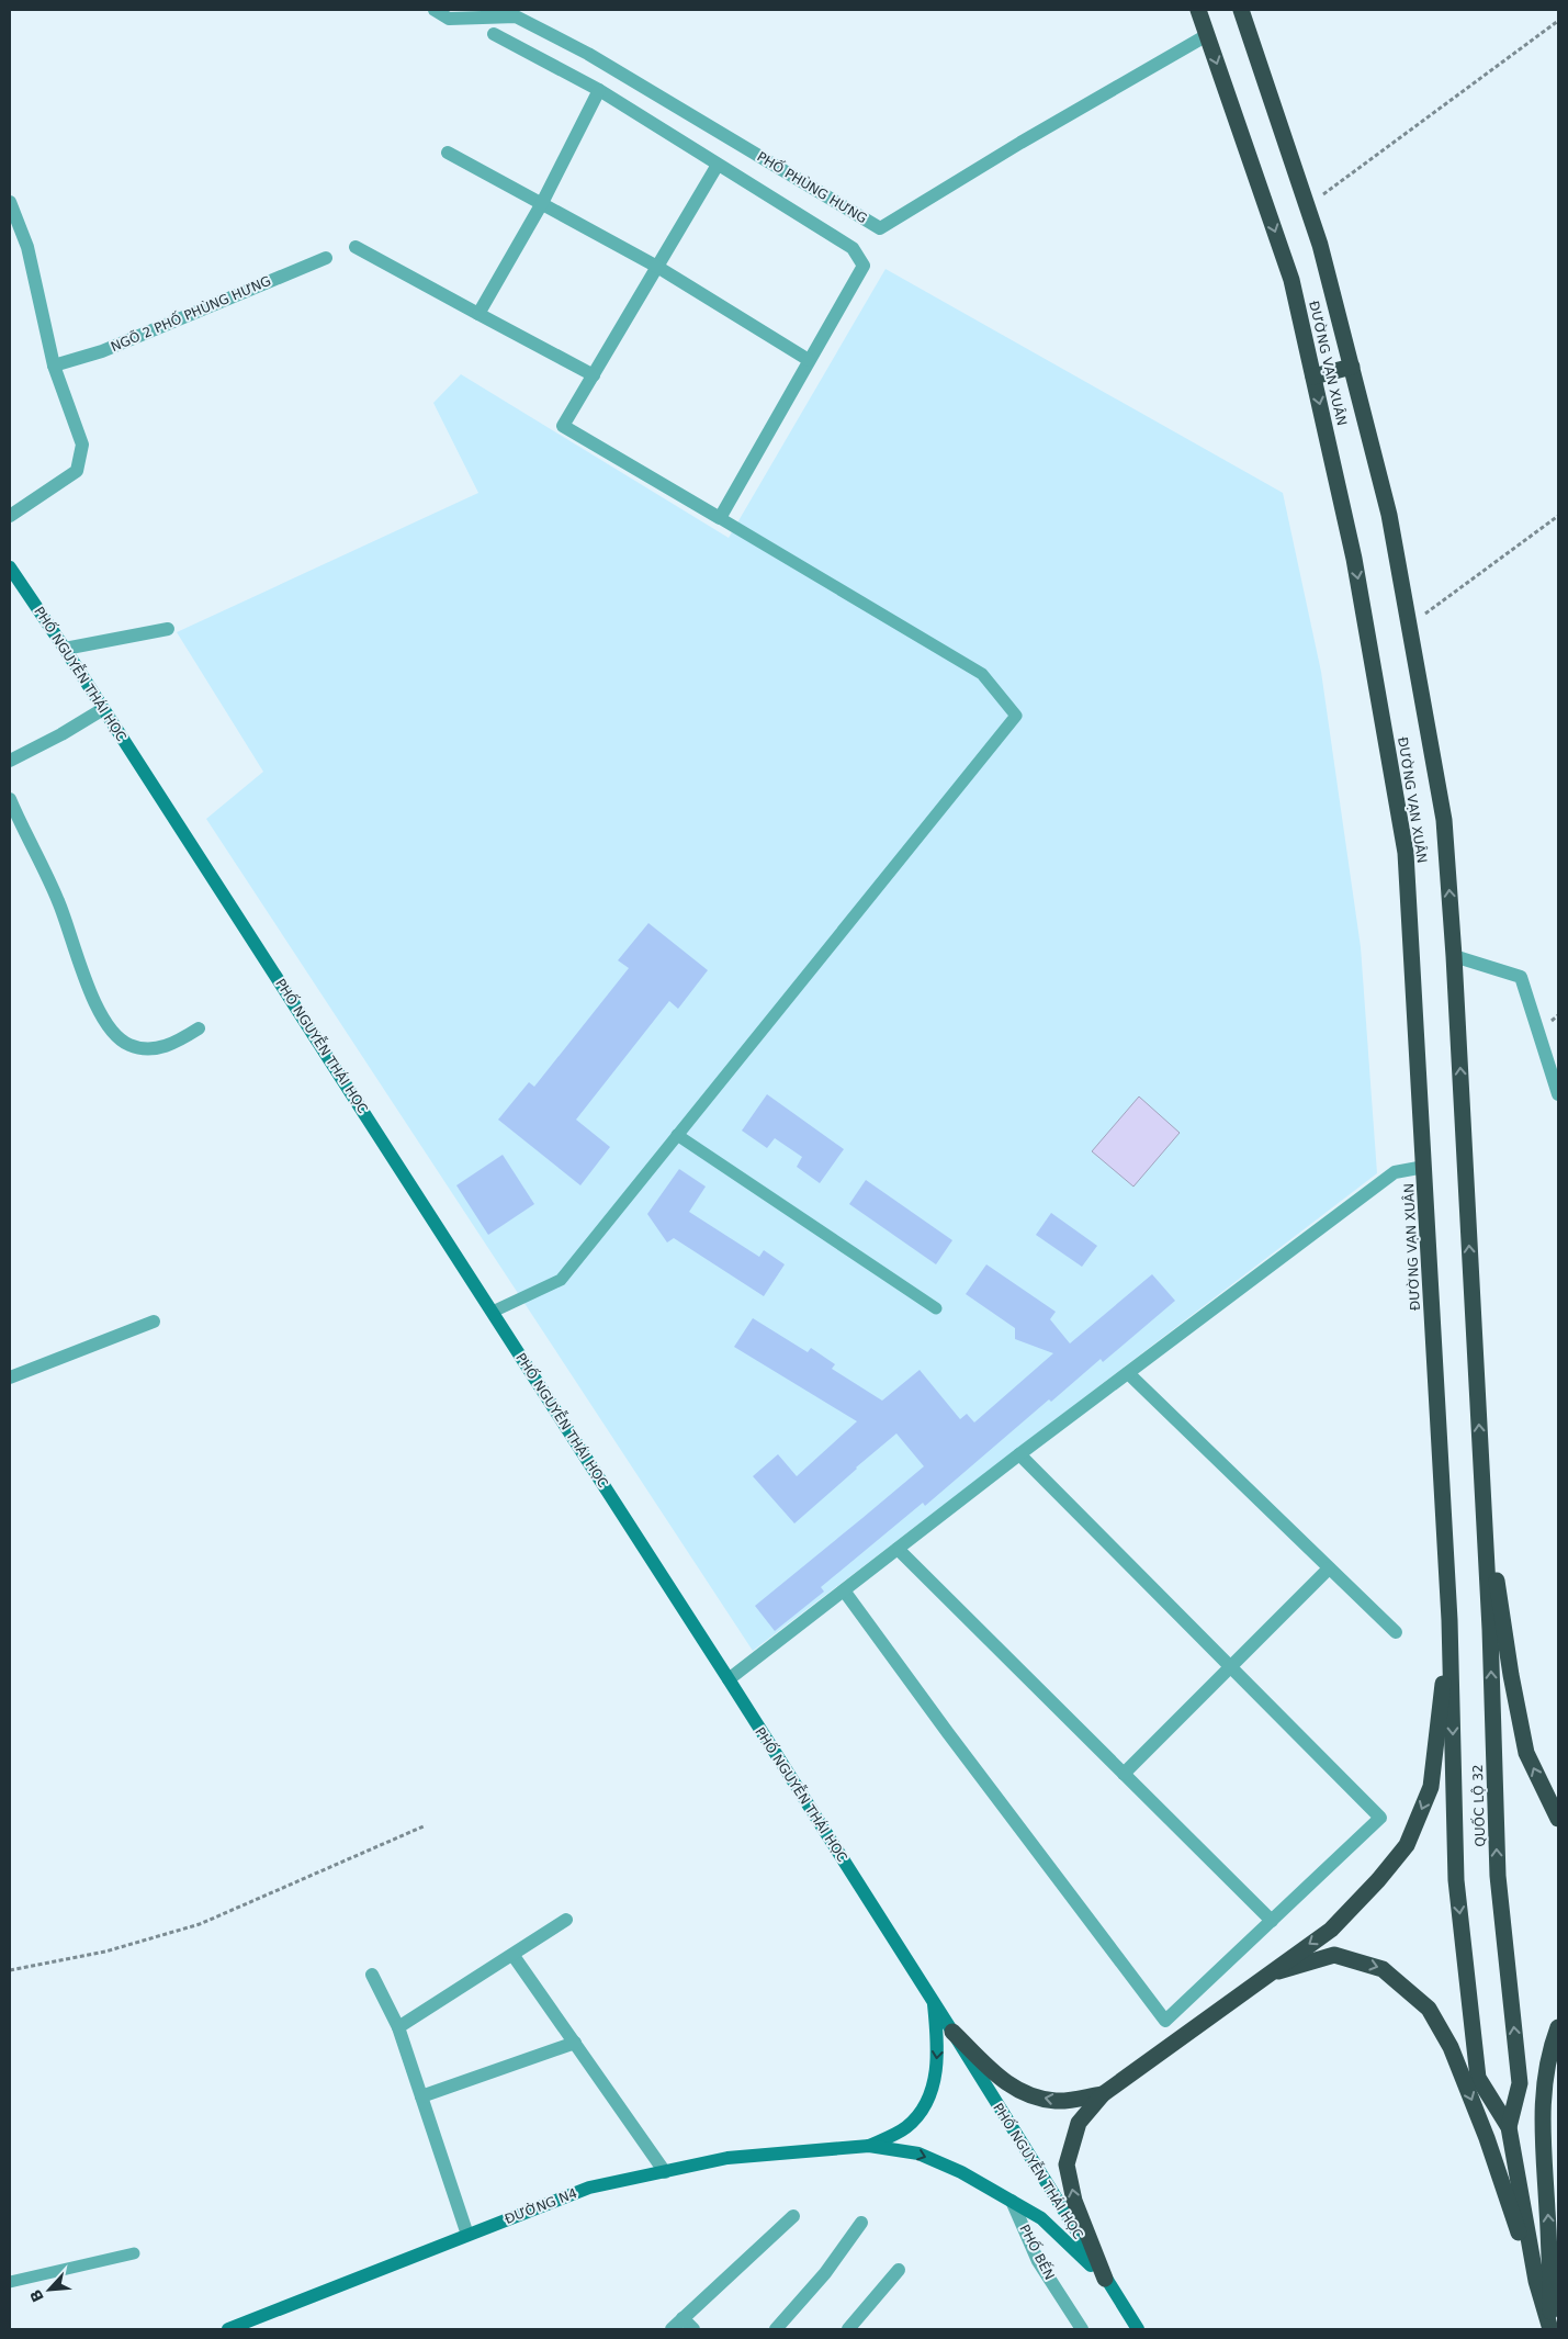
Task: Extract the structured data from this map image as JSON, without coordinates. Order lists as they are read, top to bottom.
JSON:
{
  "streets": {
    "highway": ["ĐƯỜNG VẠN XUÂN", "QUỐC LỘ 32"],
    "main road": ["PHỐ NGUYỄN THÁI HỌC", "ĐƯỜNG N4"],
    "street": ["PHỐ PHÙNG HƯNG", "NGÕ 2 PHỐ PHÙNG HƯNG", "PHỐ BẾN"]
  },
  "crossings": [
    ["PHỐ PHÙNG HƯNG", "ĐƯỜNG VẠN XUÂN"],
    ["ĐƯỜNG VẠN XUÂN", "QUỐC LỘ 32"]
  ],
  "north": "bottom left"
}
